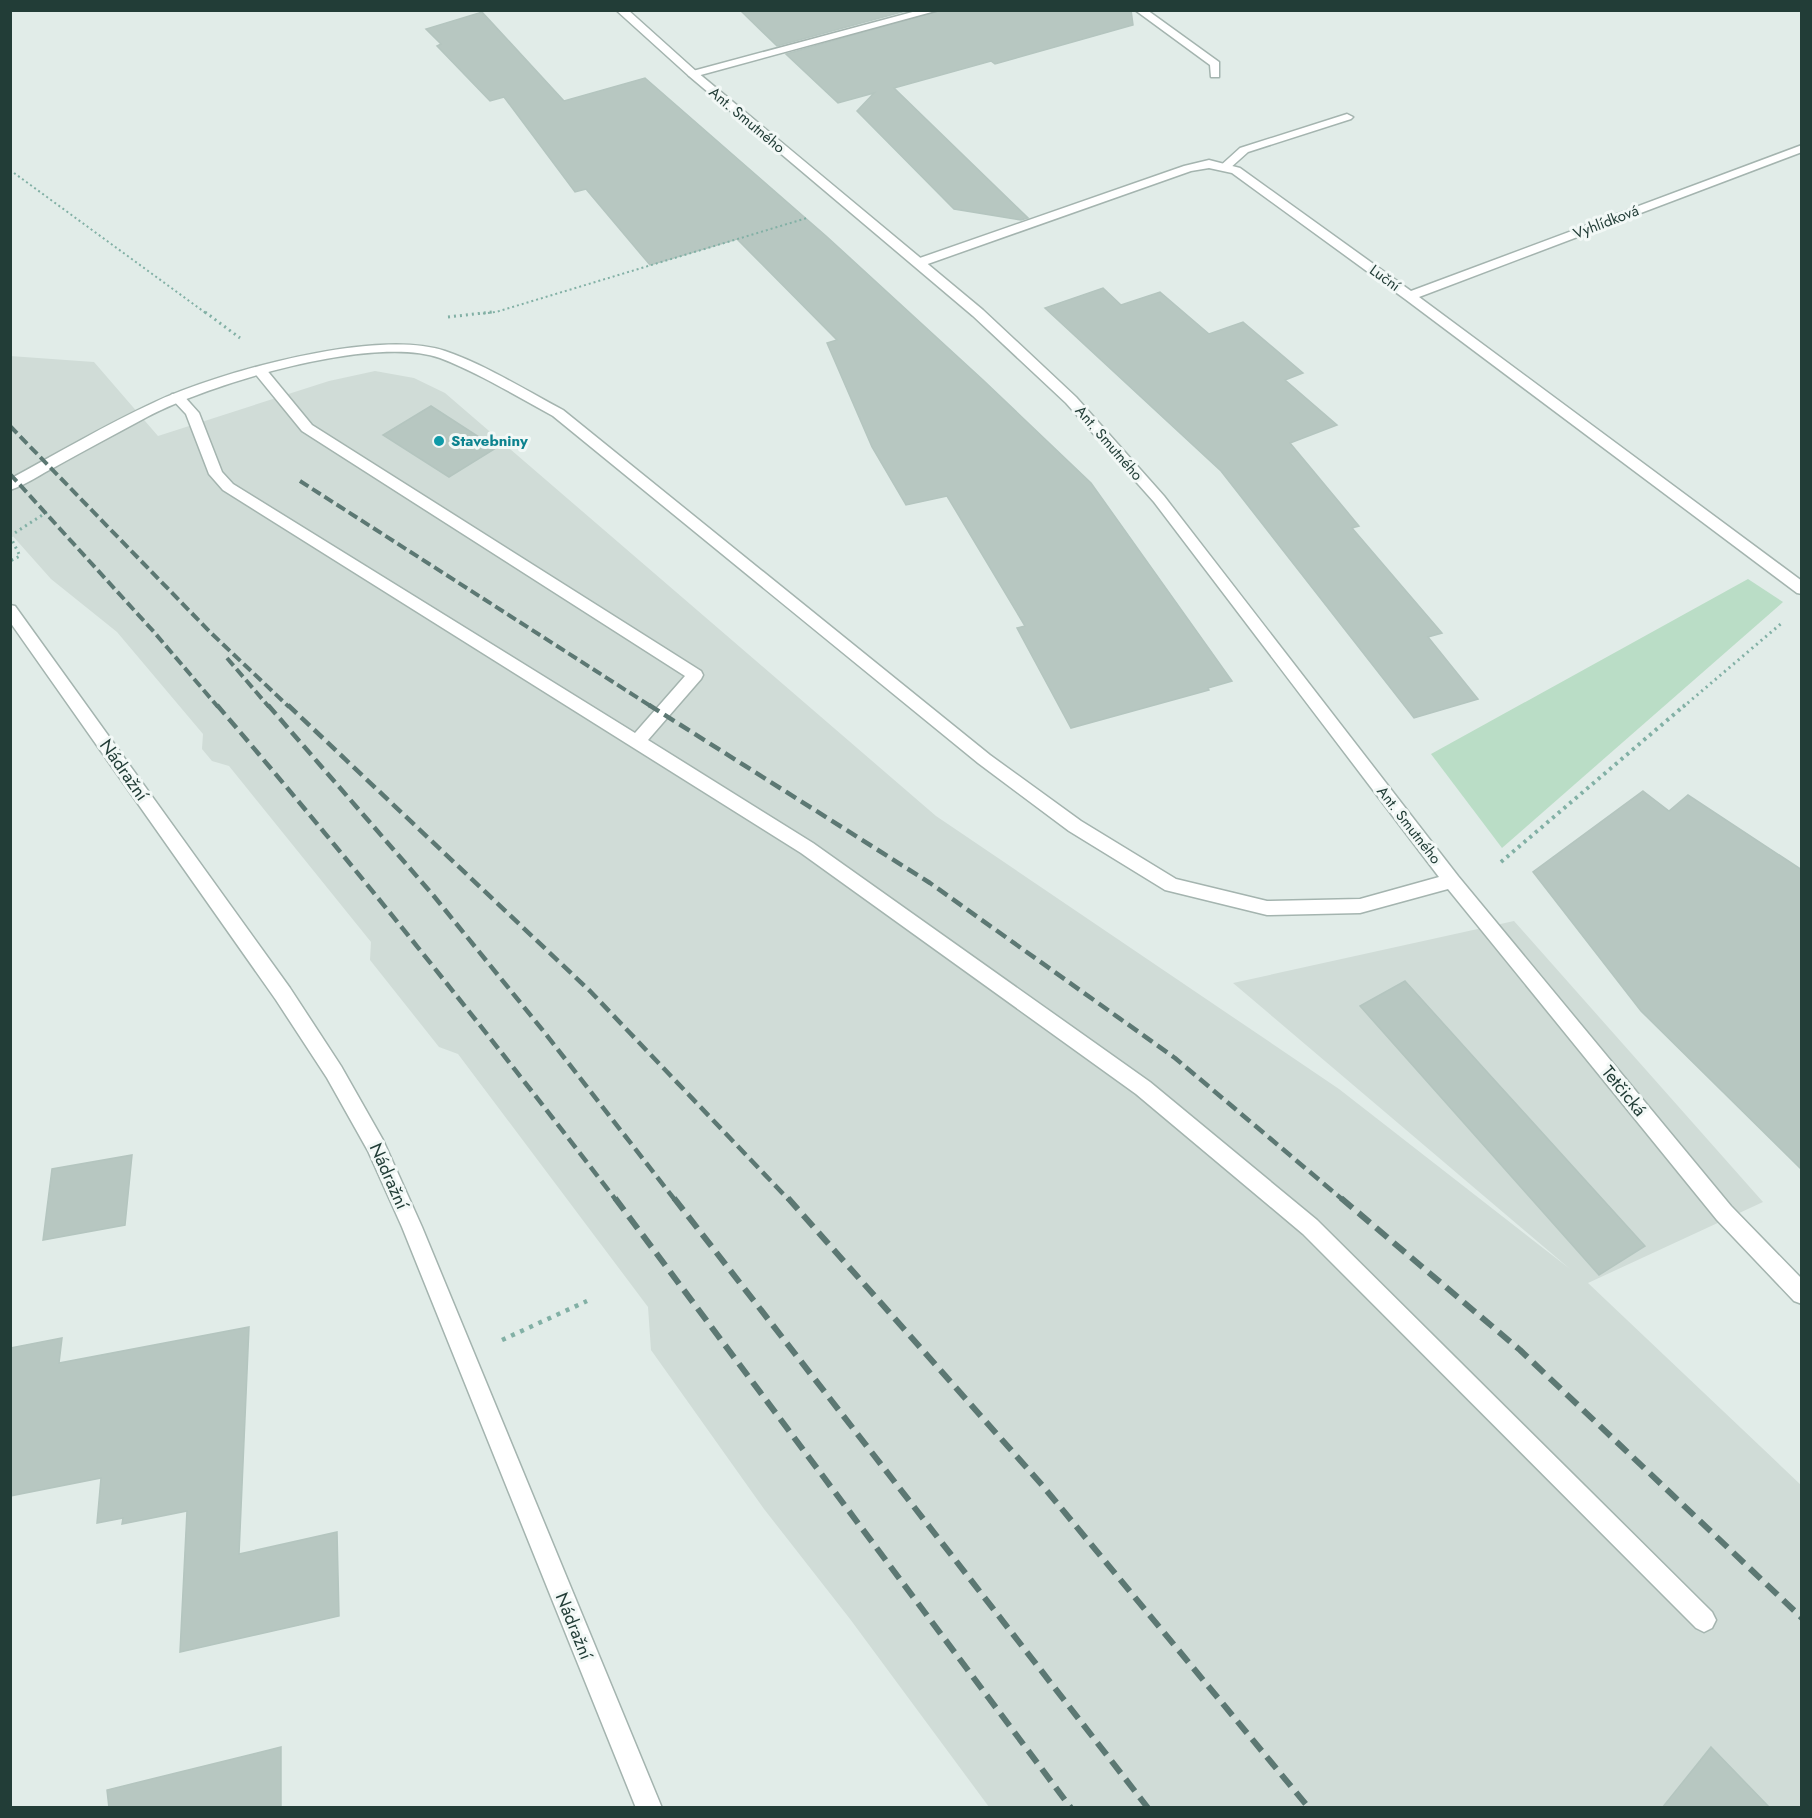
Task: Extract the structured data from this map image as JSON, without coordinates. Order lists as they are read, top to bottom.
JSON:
{
  "streets": {
    "street": [
      "Ant. Smutného",
      "Vyhlídková",
      "Luční",
      "Nádražní",
      "Tetčická"
    ]
  },
  "crossings": [
    ["Ant. Smutného", "Luční"],
    ["Ant. Smutného", "Tetčická"],
    ["Vyhlídková", "Luční"]
  ],
  "places": ["Stavebniny"]
}
